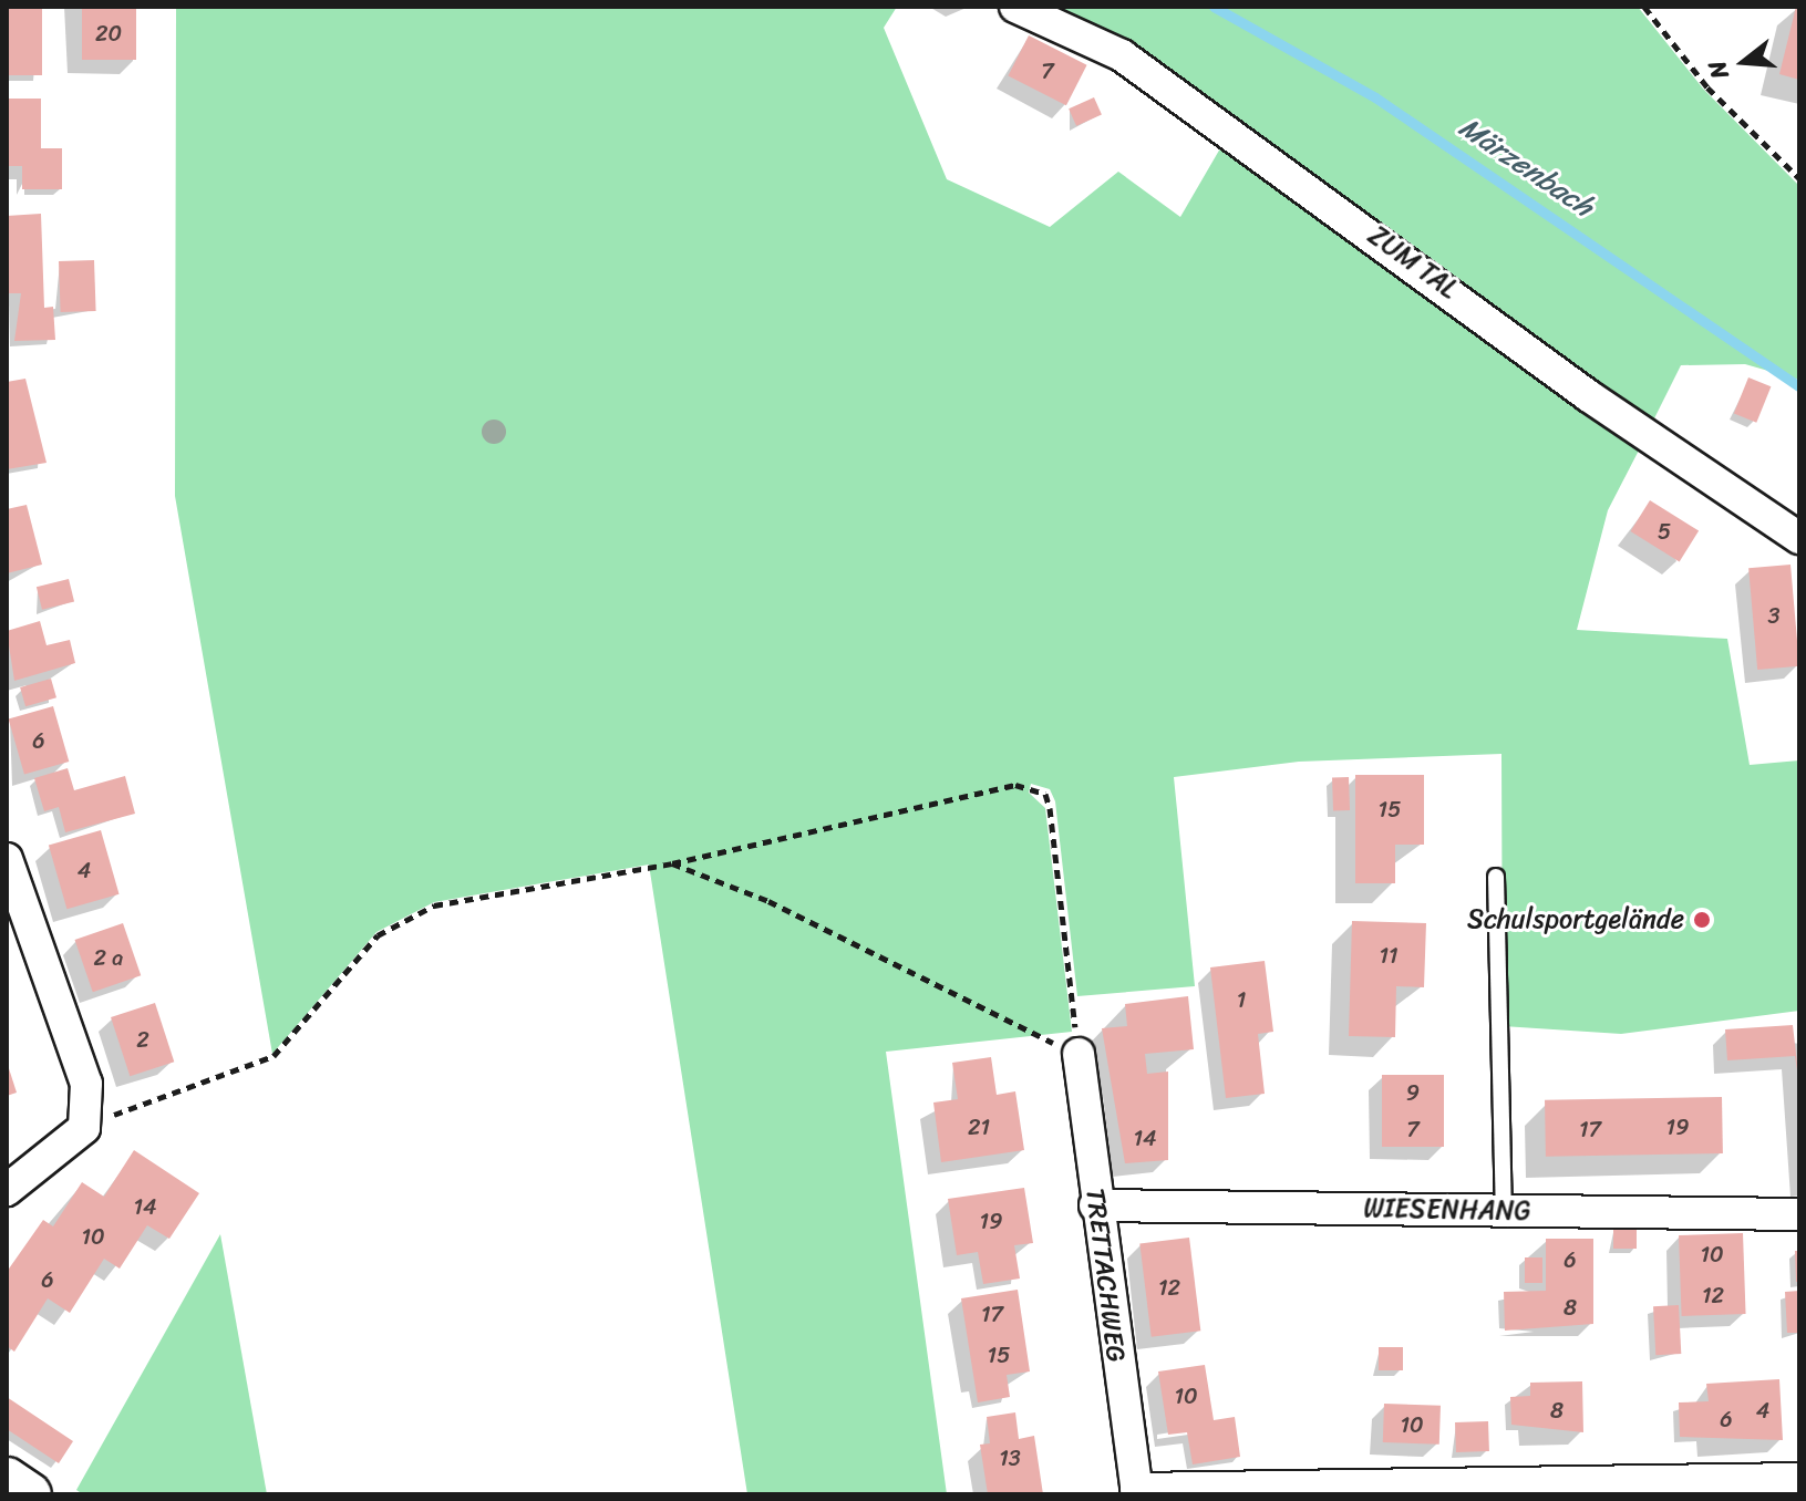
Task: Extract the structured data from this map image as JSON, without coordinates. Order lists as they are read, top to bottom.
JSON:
{
  "streets": {
    "street": ["ZUM TAL", "WIESENHANG", "TRETTACHWEG"]
  },
  "crossings": [
    ["WIESENHANG", "TRETTACHWEG"]
  ],
  "water": ["Märzenbach"],
  "places": ["Schulsportgelände"],
  "house_numbers": [
    "20",
    "7",
    "5",
    "3",
    "6",
    "15",
    "4",
    "11",
    "2 a",
    "1",
    "2",
    "9",
    "21",
    "19",
    "7",
    "17",
    "14",
    "14",
    "19",
    "10",
    "10",
    "6",
    "6",
    "12",
    "12",
    "8",
    "17",
    "15",
    "10",
    "8",
    "4",
    "6",
    "10",
    "13"
  ],
  "north": "left"
}
